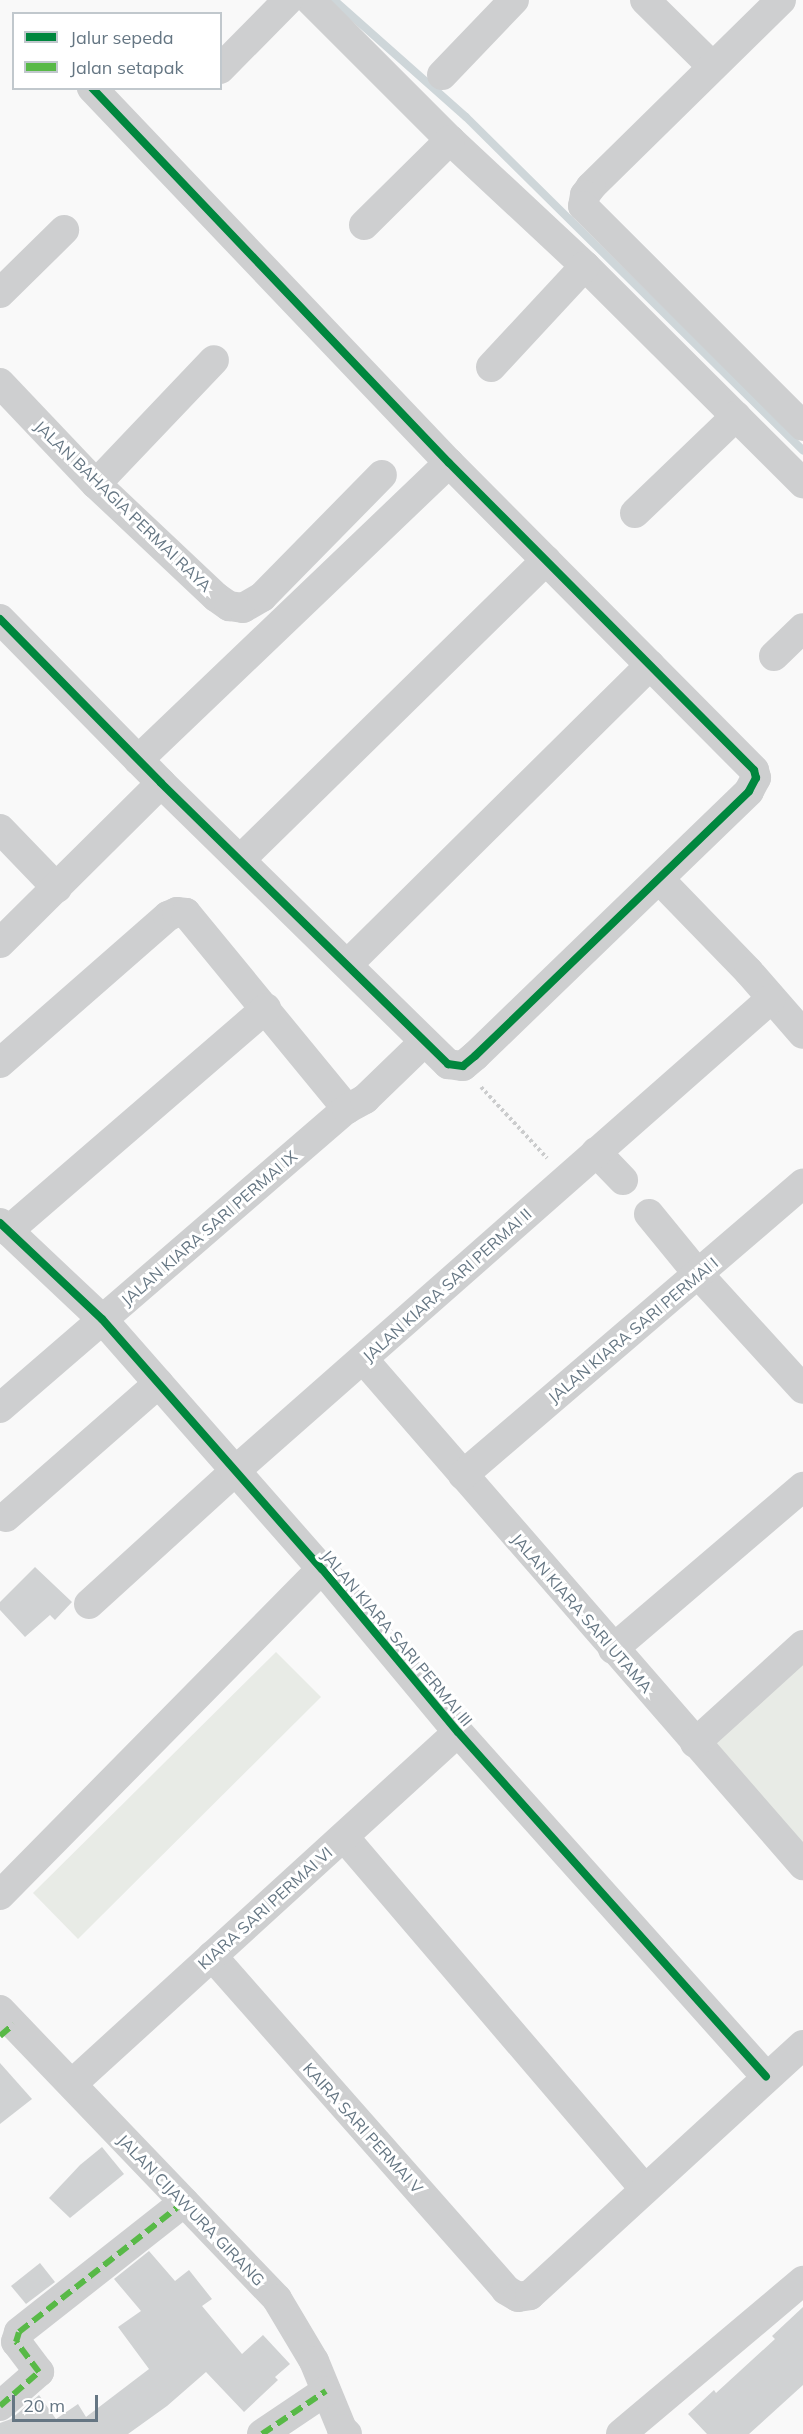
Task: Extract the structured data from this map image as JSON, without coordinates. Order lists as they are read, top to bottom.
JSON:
{
  "streets": {
    "street": [
      "JALAN BAHAGIA PERMAI RAYA",
      "JALAN KIARA SARI PERMAI IX",
      "JALAN KIARA SARI PERMAI II",
      "JALAN KIARA SARI PERMAI I",
      "JALAN KIARA SARI UTAMA",
      "JALAN KIARA SARI PERMAI III",
      "KIARA SARI PERMAI VI",
      "KAIRA SARI PERMAI V",
      "JALAN CIJAWURA GIRANG"
    ]
  },
  "crossings": [
    ["JALAN KIARA SARI PERMAI IX", "JALAN KIARA SARI PERMAI III"],
    ["JALAN KIARA SARI PERMAI II", "JALAN KIARA SARI UTAMA"],
    ["JALAN KIARA SARI PERMAI II", "JALAN KIARA SARI PERMAI III"],
    ["JALAN KIARA SARI PERMAI I", "JALAN KIARA SARI UTAMA"],
    ["JALAN KIARA SARI PERMAI III", "KIARA SARI PERMAI VI"],
    ["KIARA SARI PERMAI VI", "KAIRA SARI PERMAI V"],
    ["KIARA SARI PERMAI VI", "JALAN CIJAWURA GIRANG"]
  ],
  "legend": ["Jalur sepeda", "Jalan setapak"],
  "scale_bar": "20 m"
}
